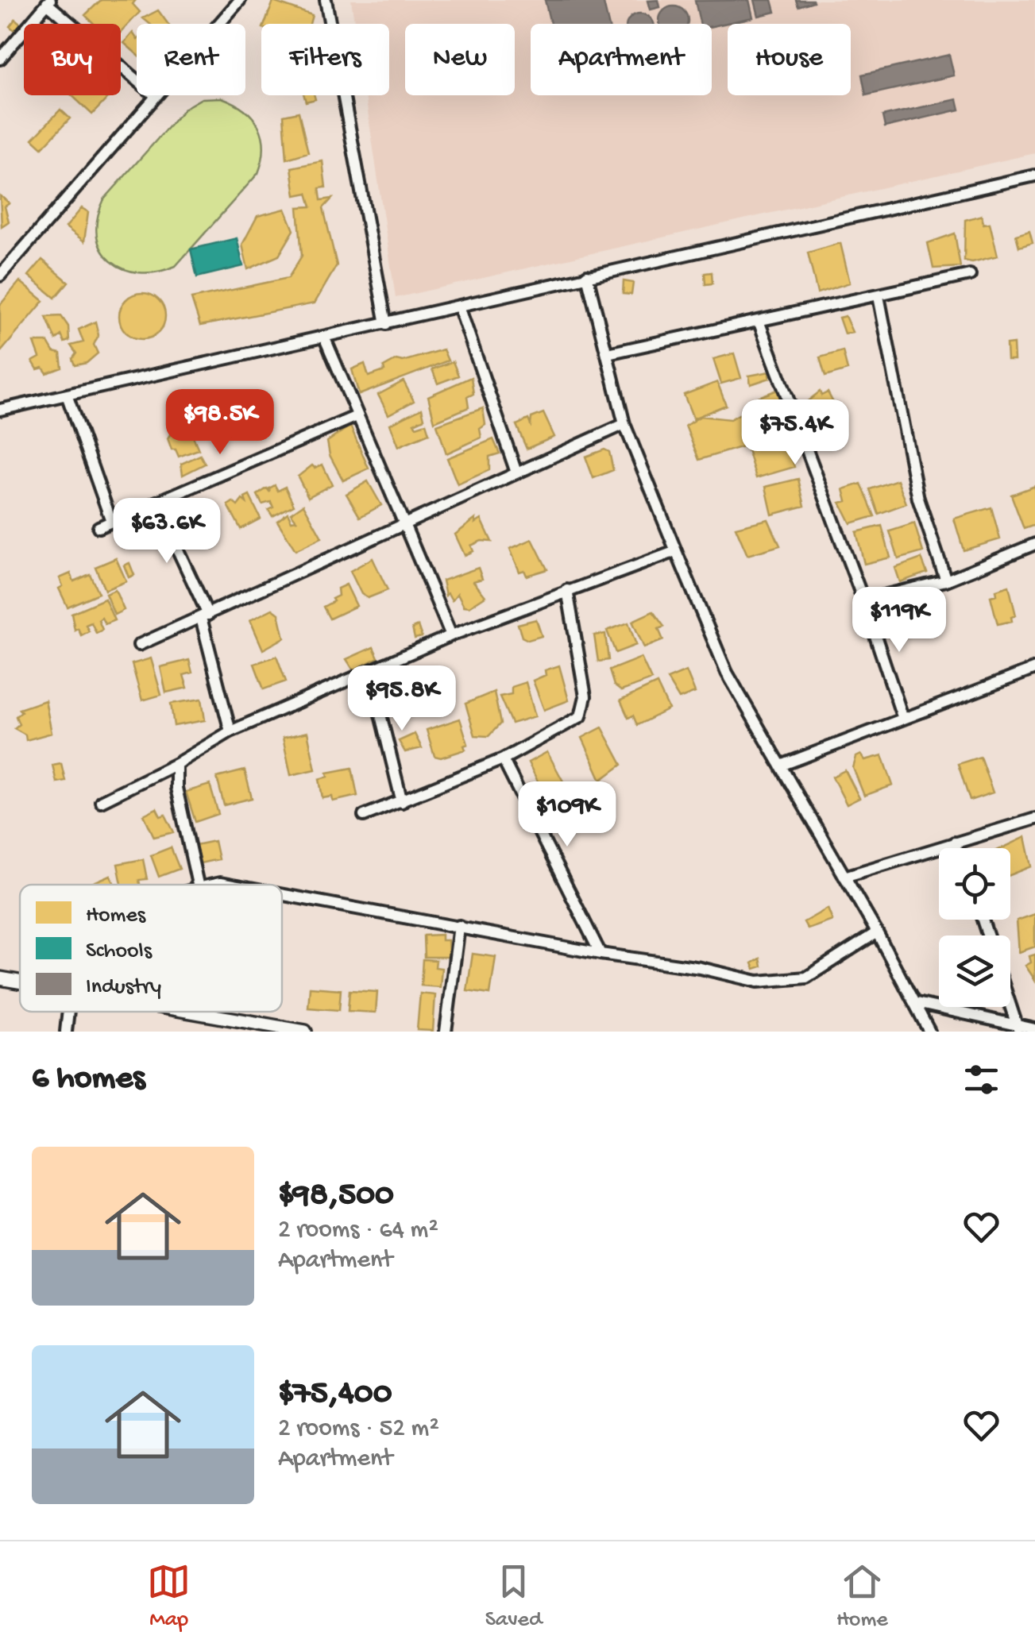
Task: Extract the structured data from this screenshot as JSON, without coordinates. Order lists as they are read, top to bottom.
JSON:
{
  "legend": ["Homes", "Schools", "Industry"],
  "page": {
    "chip": [
      "Buy",
      "Rent",
      "Filters",
      "New",
      "Apartment",
      "House"
    ],
    "price": [
      "$98.5K",
      "$75.4K",
      "$63.6K",
      "$119K",
      "$95.8K",
      "$109K"
    ],
    "heading": "6 homes",
    "list": [
      {
        "name": "$98,500",
        "note": "2 rooms · 64 m² · Apartment"
      },
      {
        "name": "$75,400",
        "note": "2 rooms · 52 m² · Apartment"
      }
    ],
    "tabs": ["Map", "Saved", "Home"]
  }
}
